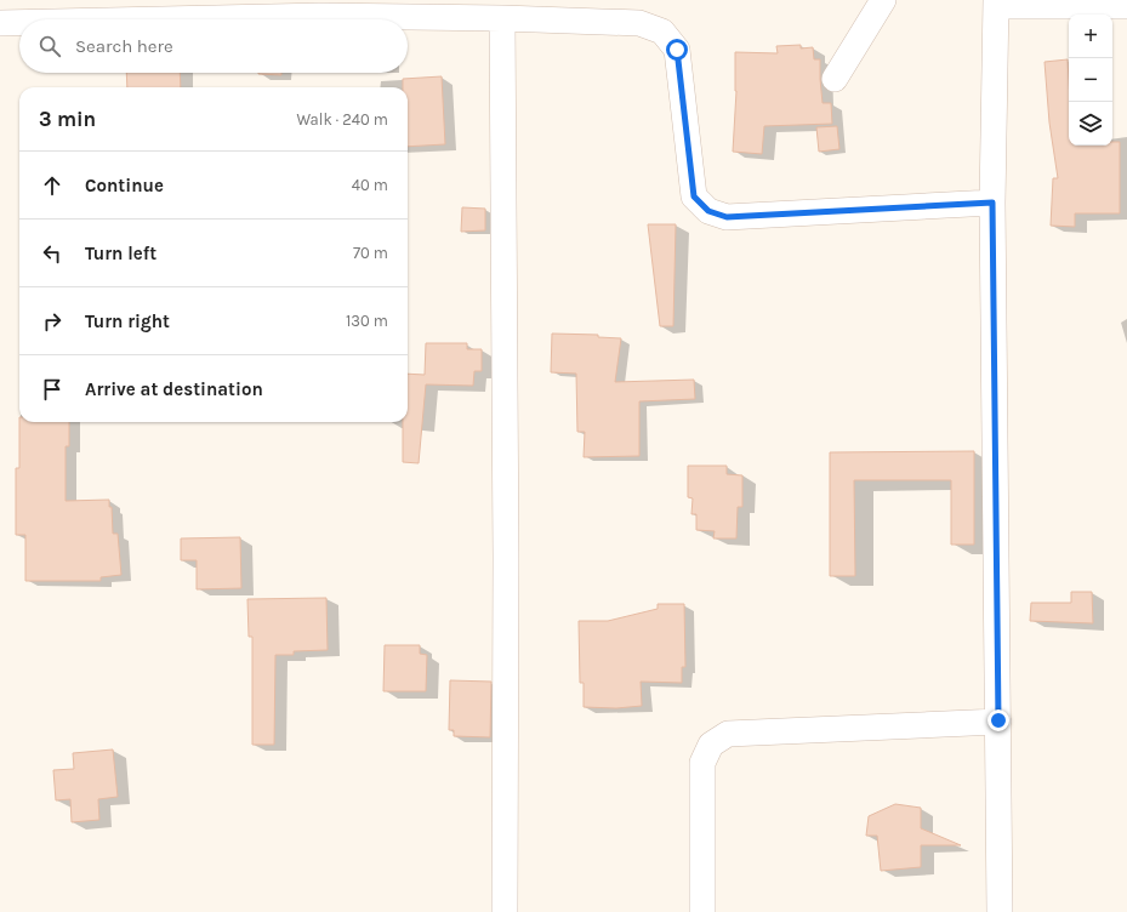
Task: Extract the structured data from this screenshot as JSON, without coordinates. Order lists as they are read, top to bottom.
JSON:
{
  "page": {
    "map_buttons": ["+", "−"],
    "search": "Search here",
    "heading": ["3 min", "Walk · 240 m"],
    "list": [
      ["Continue", "40 m"],
      ["Turn left", "70 m"],
      ["Turn right", "130 m"],
      "Arrive at destination"
    ]
  }
}
